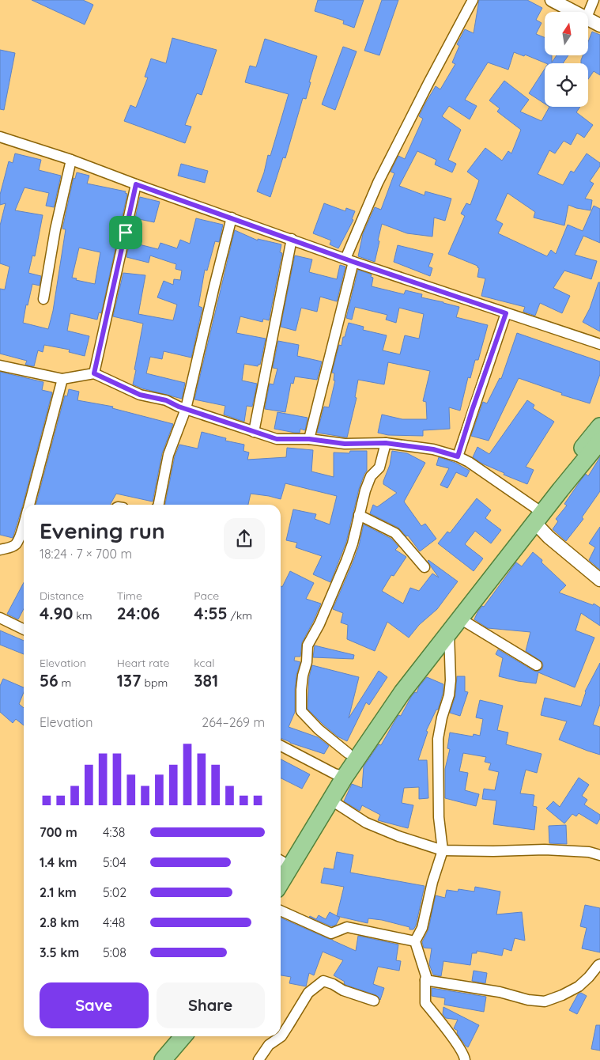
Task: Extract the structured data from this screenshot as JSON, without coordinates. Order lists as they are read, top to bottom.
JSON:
{
  "north": "top",
  "page": {
    "heading": ["Evening run", "18:24 · 7 × 700 m"],
    "stats": [
      ["Distance", "4.90 km"],
      ["Time", "24:06"],
      ["Pace", "4:55 /km"],
      ["Elevation", "56 m"],
      ["Heart rate", "137 bpm"],
      ["kcal", "381"]
    ],
    "chart": ["Elevation", "264–269 m"],
    "list": [
      {
        "name": "700 m",
        "note": "4:38"
      },
      {
        "name": "1.4 km",
        "note": "5:04"
      },
      {
        "name": "2.1 km",
        "note": "5:02"
      },
      {
        "name": "2.8 km",
        "note": "4:48"
      },
      {
        "name": "3.5 km",
        "note": "5:08"
      }
    ],
    "buttons": ["Save", "Share"]
  }
}
